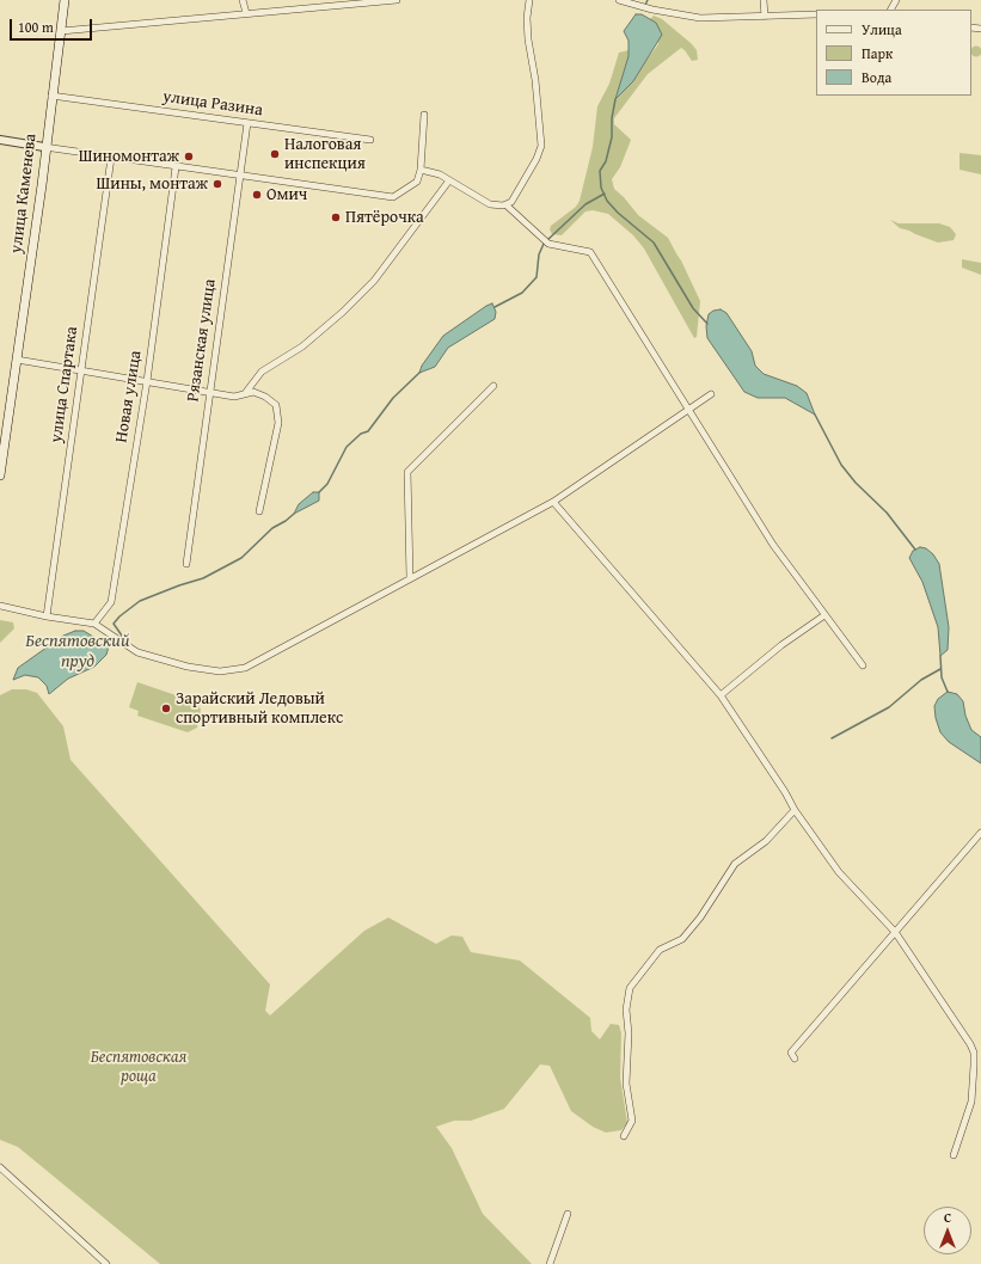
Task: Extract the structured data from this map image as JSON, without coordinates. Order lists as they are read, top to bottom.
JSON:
{
  "streets": {
    "main road": ["улица Каменева"],
    "street": [
      "улица Разина",
      "Рязанская улица",
      "улица Спартака",
      "Новая улица"
    ]
  },
  "crossings": [
    ["улица Разина", "улица Каменева"],
    ["улица Разина", "Рязанская улица"]
  ],
  "water": ["Беспятовский пруд"],
  "parks": ["Беспятовская роща"],
  "places": [
    "Налоговая инспекция",
    "Шиномонтаж",
    "Шины, монтаж",
    "Омич",
    "Пятёрочка",
    "Зарайский Ледовый спортивный комплекс"
  ],
  "legend": ["Улица", "Парк", "Вода"],
  "scale_bar": "100 m",
  "north": "top"
}
